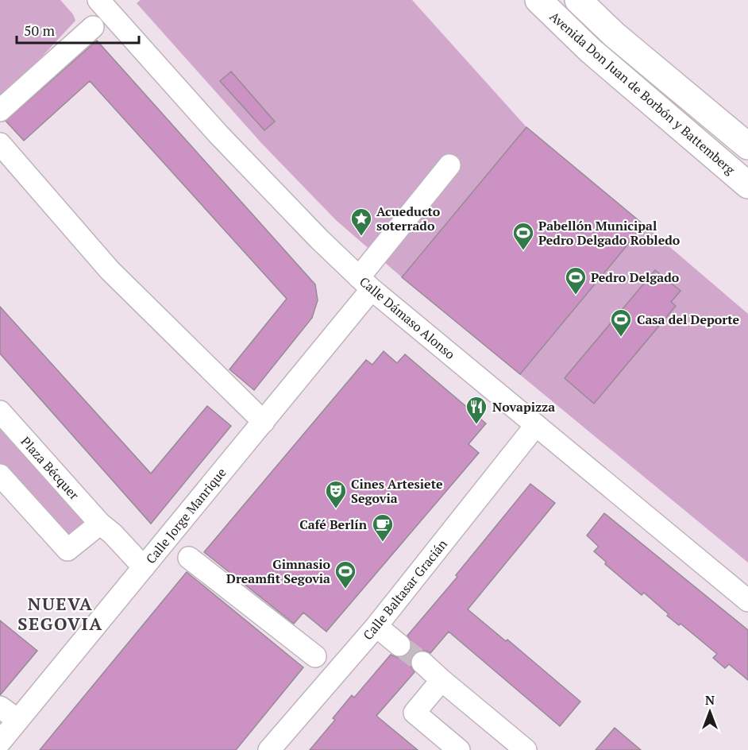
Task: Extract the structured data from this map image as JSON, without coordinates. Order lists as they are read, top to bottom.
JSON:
{
  "streets": {
    "main road": ["Avenida Don Juan de Borbón y Battemberg"],
    "street": [
      "Calle Dámaso Alonso",
      "Plaza Bécquer",
      "Calle Jorge Manrique",
      "Calle Baltasar Gracián"
    ]
  },
  "crossings": [
    ["Calle Dámaso Alonso", "Calle Jorge Manrique"],
    ["Calle Dámaso Alonso", "Calle Baltasar Gracián"],
    ["Plaza Bécquer", "Calle Jorge Manrique"]
  ],
  "districts": ["NUEVA SEGOVIA"],
  "places": {
    "place": ["Acueducto soterrado"],
    "sports": [
      "Pabellón Municipal Pedro Delgado Robledo",
      "Pedro Delgado",
      "Casa del Deporte",
      "Gimnasio Dreamfit Segovia"
    ],
    "restaurant": ["Novapizza"],
    "theatre": ["Cines Artesiete Segovia"],
    "cafe": ["Café Berlín"]
  },
  "scale_bar": "50 m",
  "north": "top"
}
